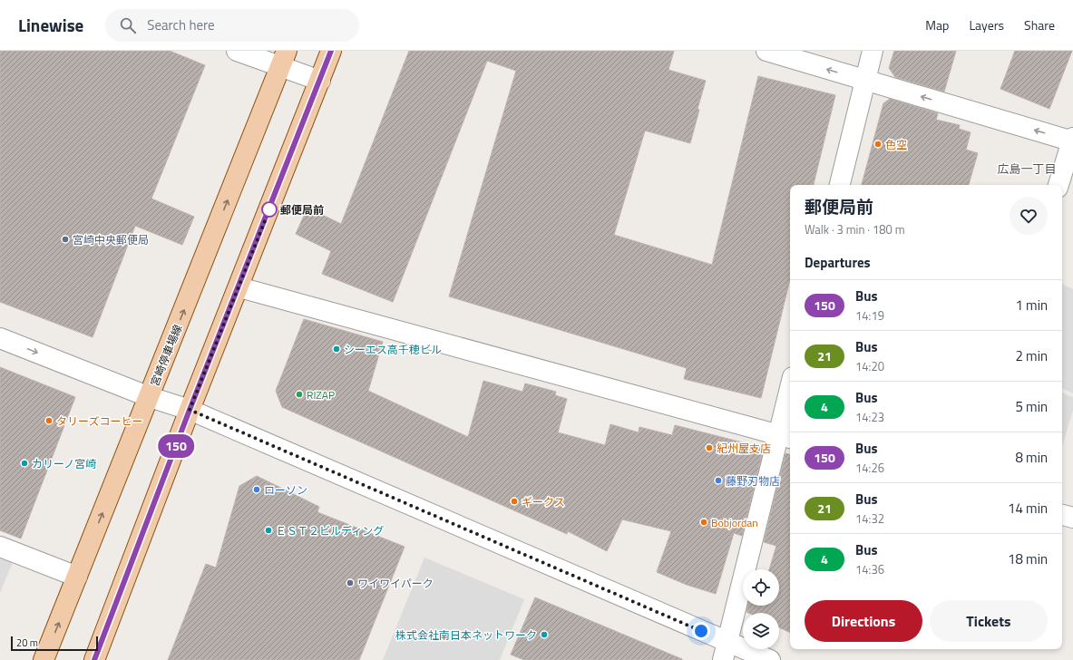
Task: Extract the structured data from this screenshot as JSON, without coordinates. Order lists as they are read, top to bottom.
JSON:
{
  "streets": {
    "main road": ["宮崎停車場線"]
  },
  "districts": ["広島一丁目"],
  "places": [
    "色空",
    "郵便局前",
    "宮崎中央郵便局",
    "シーエス高千穂ビル",
    "RIZAP",
    "タリーズコーヒー",
    "紀州屋支店",
    "カリーノ宮崎",
    "藤野刃物店",
    "ローソン",
    "ギークス",
    "Bobjordan",
    "ＥＳＴ２ビルディング",
    "ワイワイパーク",
    "株式会社南日本ネットワーク"
  ],
  "lines": ["bus line 150"],
  "scale_bar": "20 m",
  "page": {
    "header": "Linewise",
    "search": "Search here",
    "nav": ["Map", "Layers", "Share"],
    "on_map": "150",
    "heading": [
      ["郵便局前", "Walk · 3 min · 180 m"],
      "Departures"
    ],
    "list": [
      {
        "mark": "150",
        "name": "Bus",
        "note": "14:19",
        "value": "1 min"
      },
      {
        "mark": "21",
        "name": "Bus",
        "note": "14:20",
        "value": "2 min"
      },
      {
        "mark": "4",
        "name": "Bus",
        "note": "14:23",
        "value": "5 min"
      },
      {
        "mark": "150",
        "name": "Bus",
        "note": "14:26",
        "value": "8 min"
      },
      {
        "mark": "21",
        "name": "Bus",
        "note": "14:32",
        "value": "14 min"
      },
      {
        "mark": "4",
        "name": "Bus",
        "note": "14:36",
        "value": "18 min"
      }
    ],
    "buttons": ["Directions", "Tickets"],
    "scale": "20 m"
  }
}
